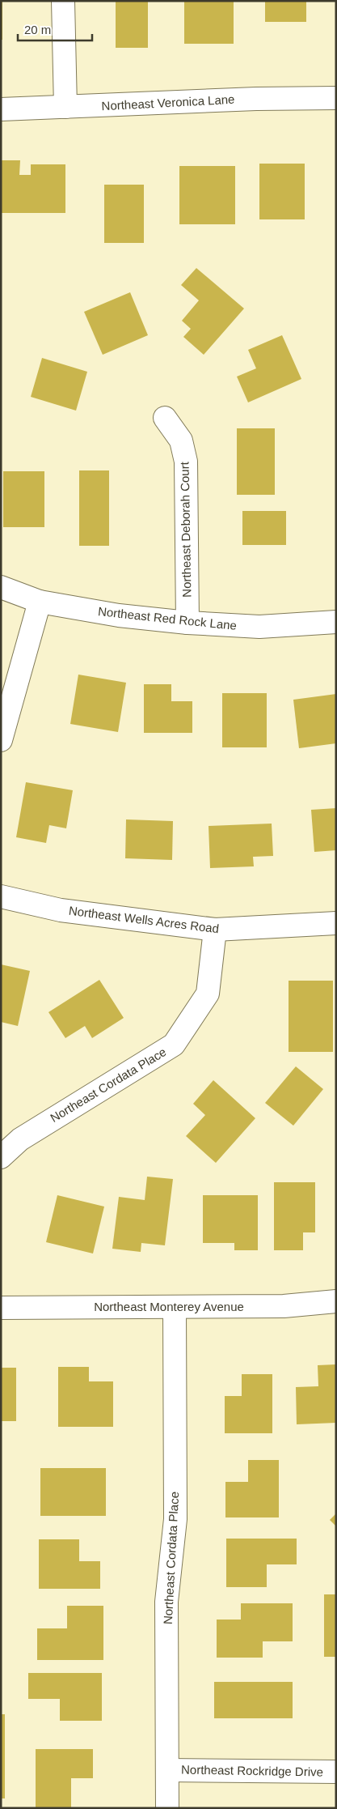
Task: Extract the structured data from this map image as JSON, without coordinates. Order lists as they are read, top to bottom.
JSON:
{
  "streets": {
    "street": [
      "Northeast Veronica Lane",
      "Northeast Deborah Court",
      "Northeast Red Rock Lane",
      "Northeast Wells Acres Road",
      "Northeast Cordata Place",
      "Northeast Monterey Avenue",
      "Northeast Rockridge Drive"
    ]
  },
  "crossings": [
    ["Northeast Deborah Court", "Northeast Red Rock Lane"],
    ["Northeast Wells Acres Road", "Northeast Cordata Place"],
    ["Northeast Cordata Place", "Northeast Monterey Avenue"],
    ["Northeast Cordata Place", "Northeast Rockridge Drive"]
  ],
  "scale_bar": "20 m"
}
